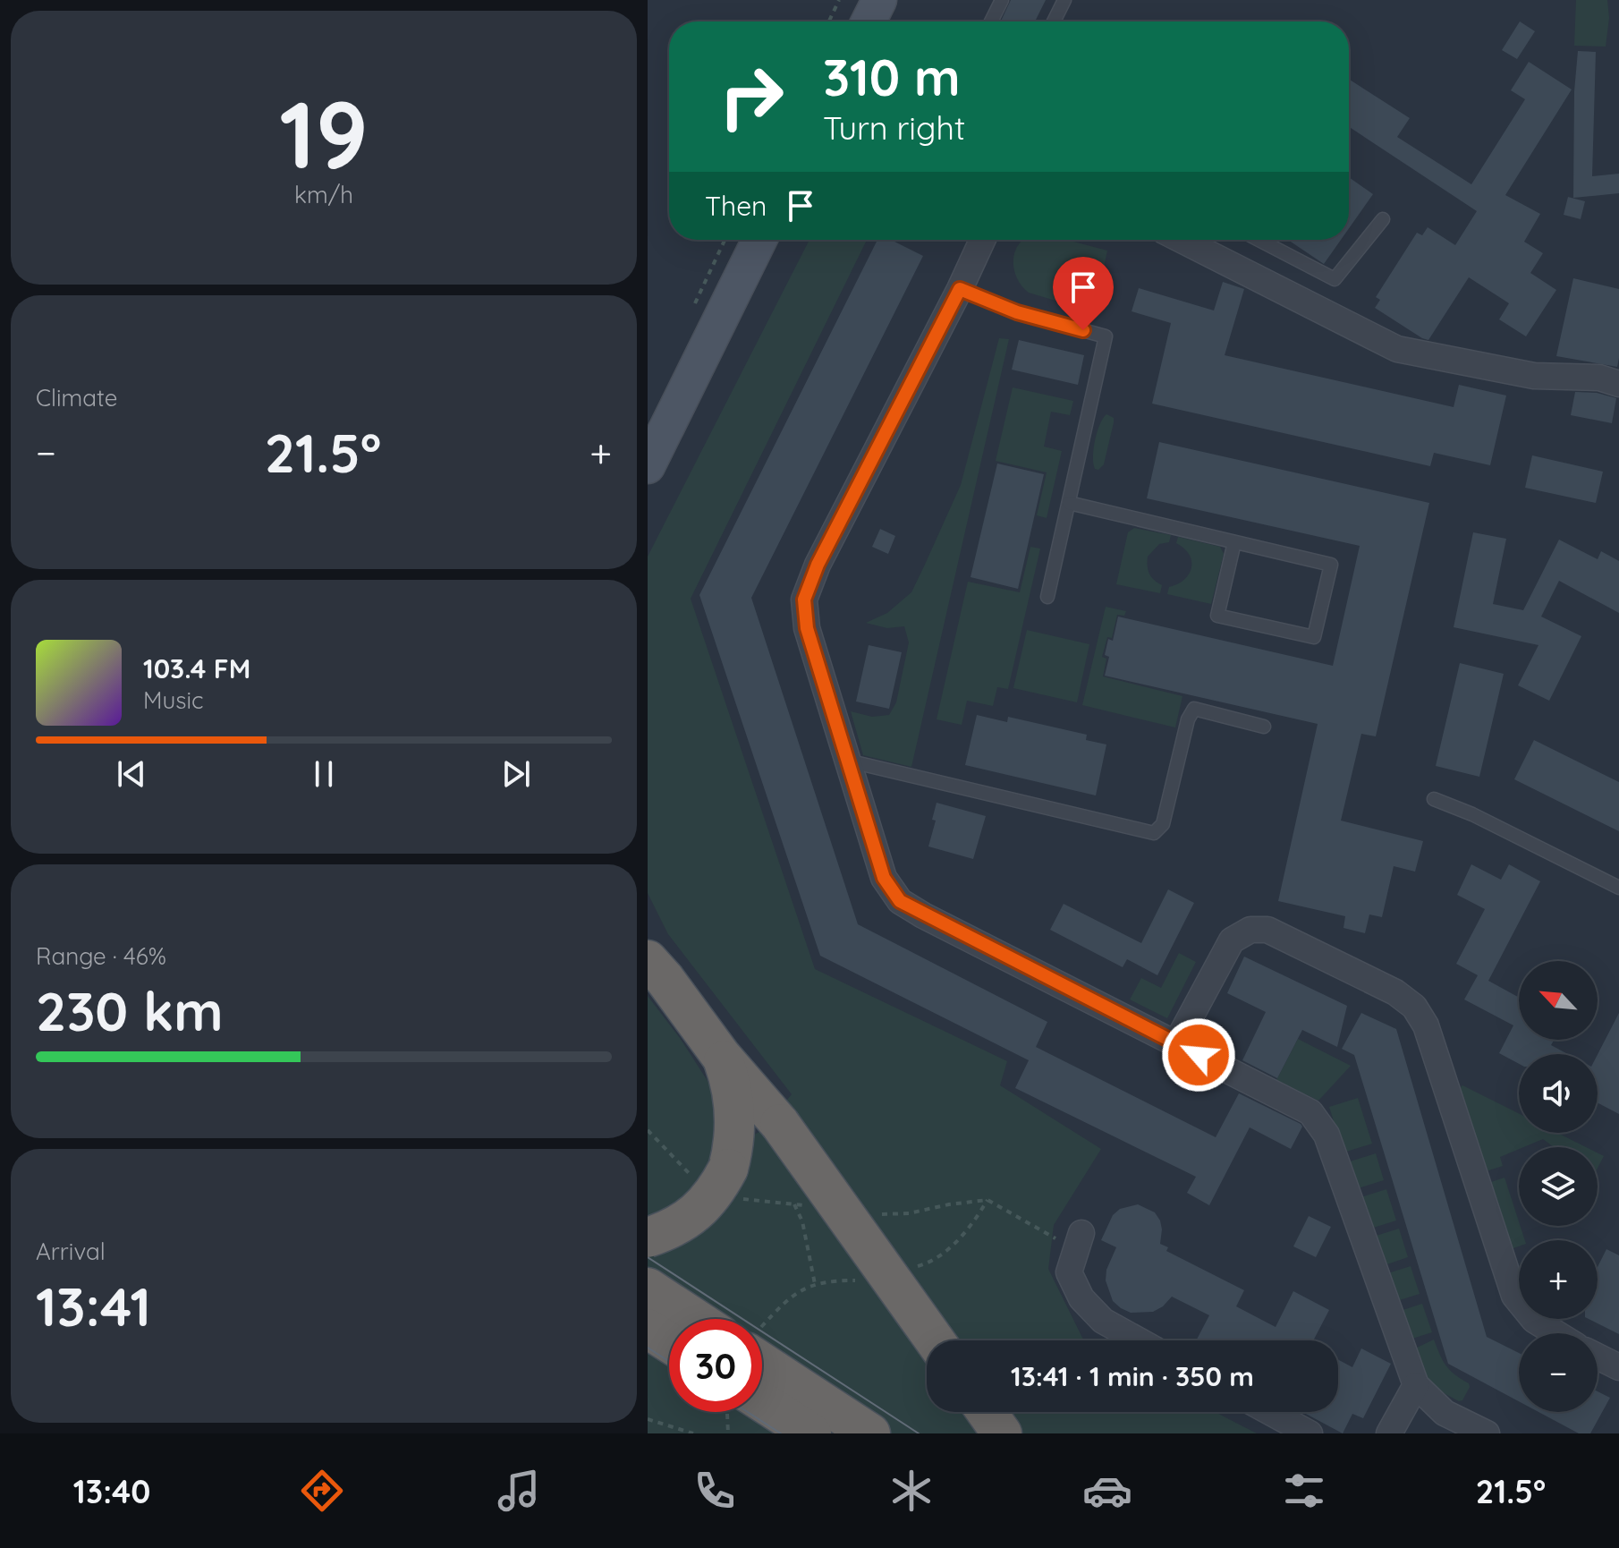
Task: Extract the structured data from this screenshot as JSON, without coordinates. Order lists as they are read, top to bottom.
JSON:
{
  "north": "top left",
  "page": {
    "tile": [
      ["19", "km/h"],
      "Climate",
      ["Range · 46%", "230 km"],
      ["Arrival", "13:41"]
    ],
    "turn": ["310 m", "Turn right"],
    "then": "Then",
    "heat": ["−", "21.5°", "+"],
    "song": ["103.4 FM", "Music"],
    "map_buttons": ["+", "−"],
    "limit": "30",
    "trip": "13:41 · 1 min · 350 m",
    "tabs": ["13:40", "21.5°"]
  }
}
